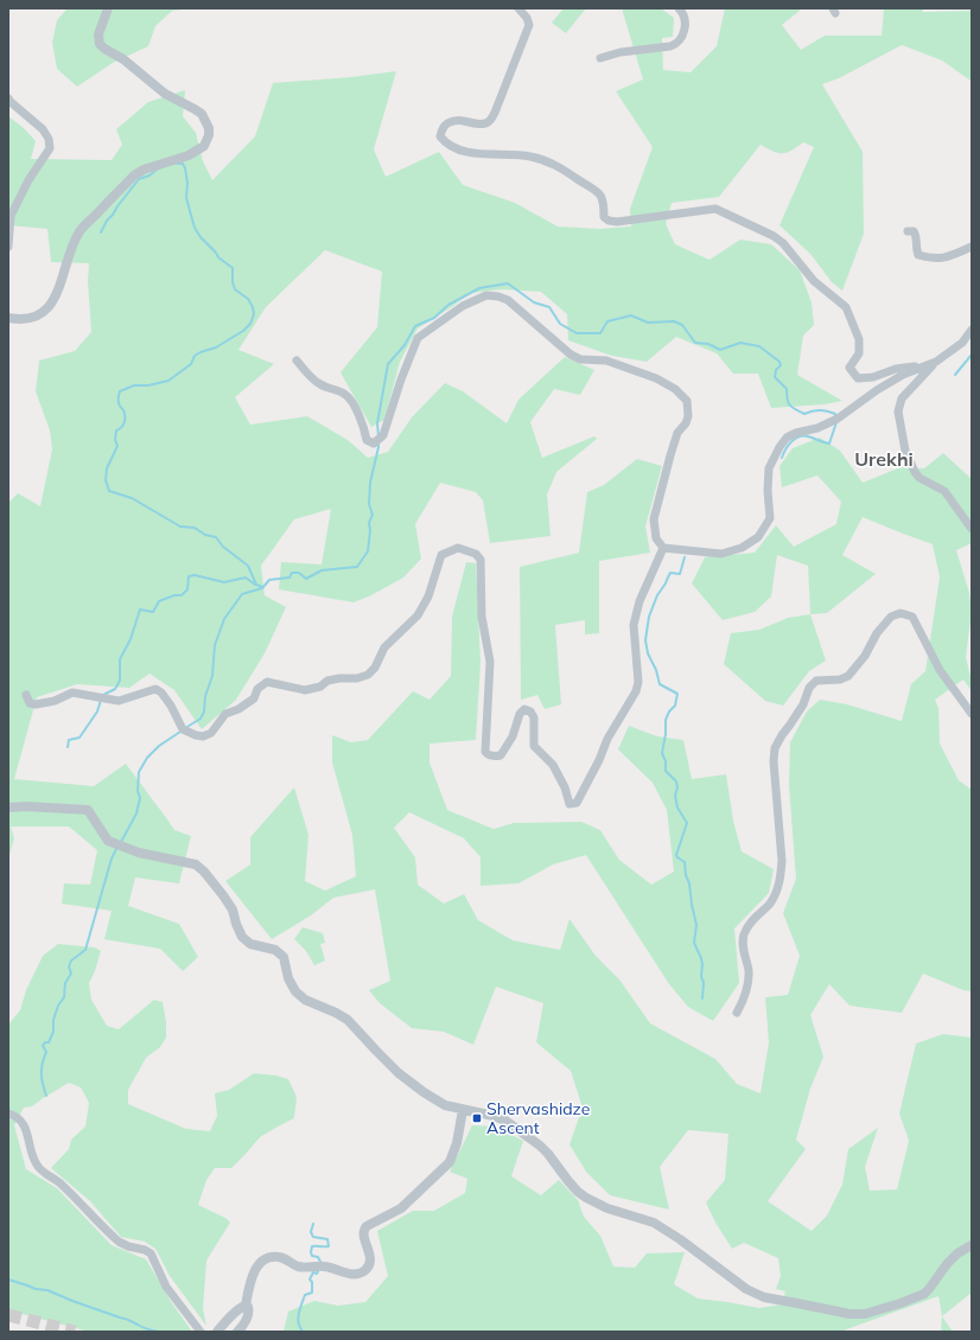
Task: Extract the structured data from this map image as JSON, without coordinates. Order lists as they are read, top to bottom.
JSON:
{
  "districts": ["Urekhi"],
  "places": {
    "transit": ["Shervashidze Ascent"]
  }
}
